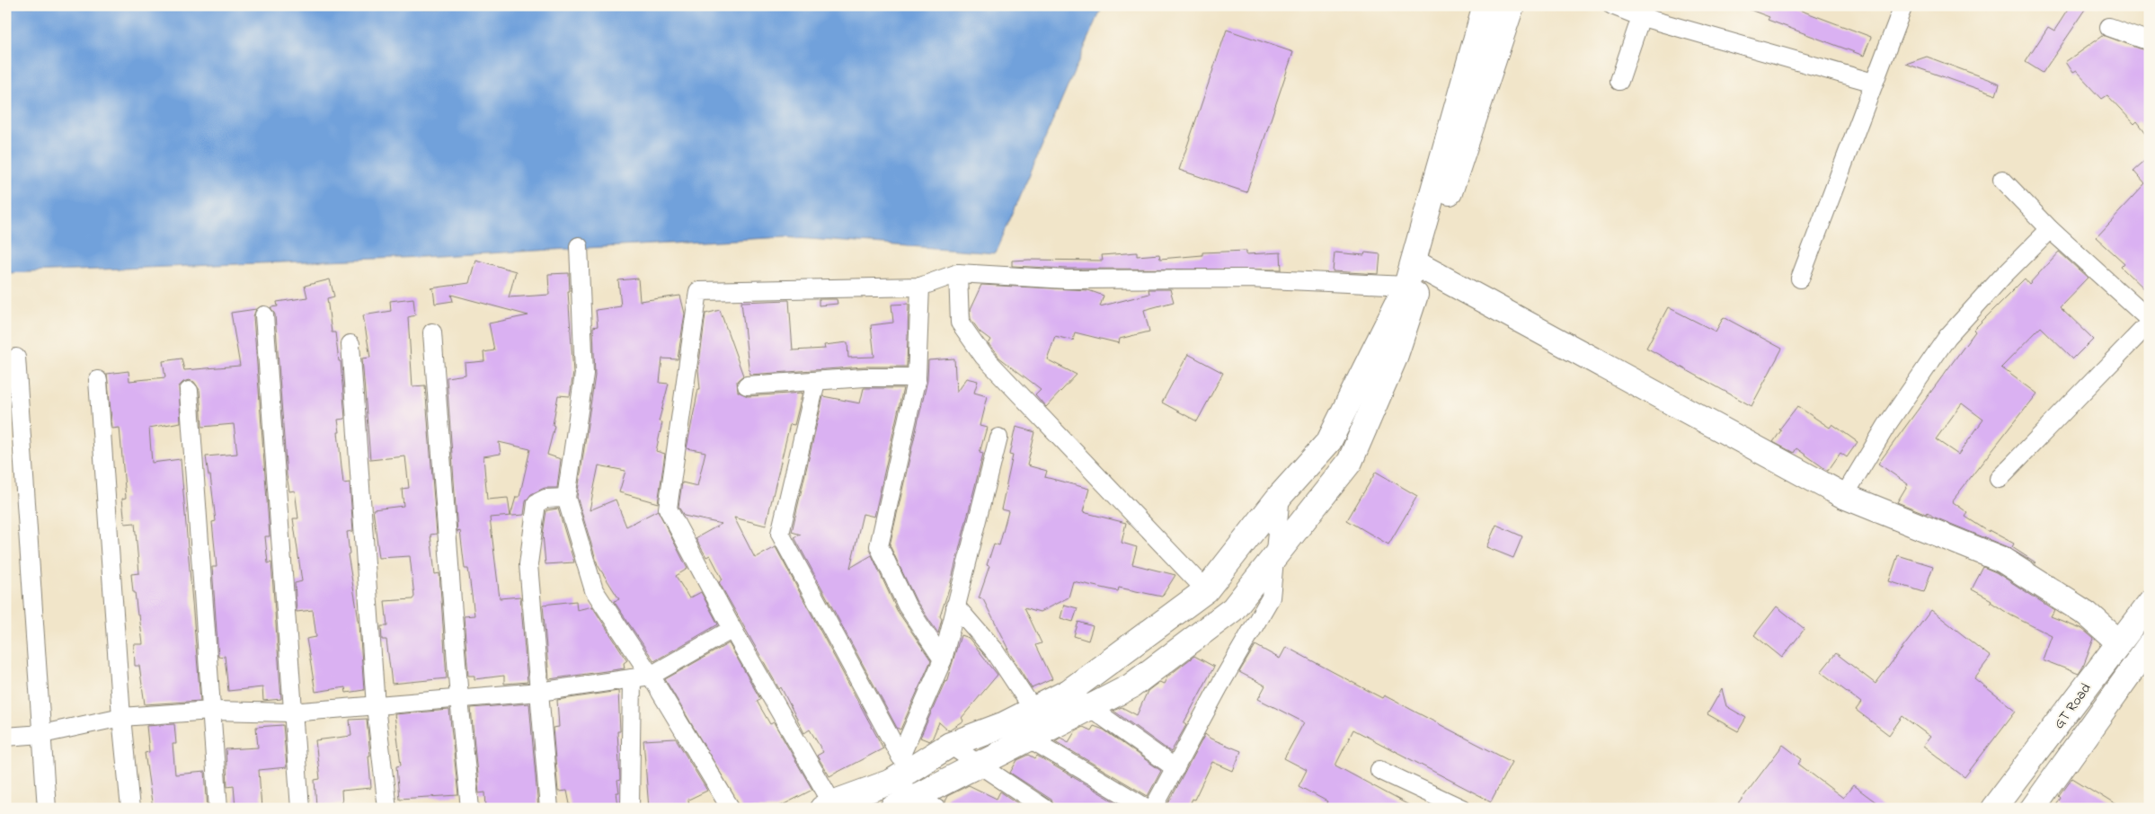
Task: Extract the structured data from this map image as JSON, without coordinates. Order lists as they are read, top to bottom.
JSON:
{
  "streets": {
    "main road": ["GT Road"]
  }
}
